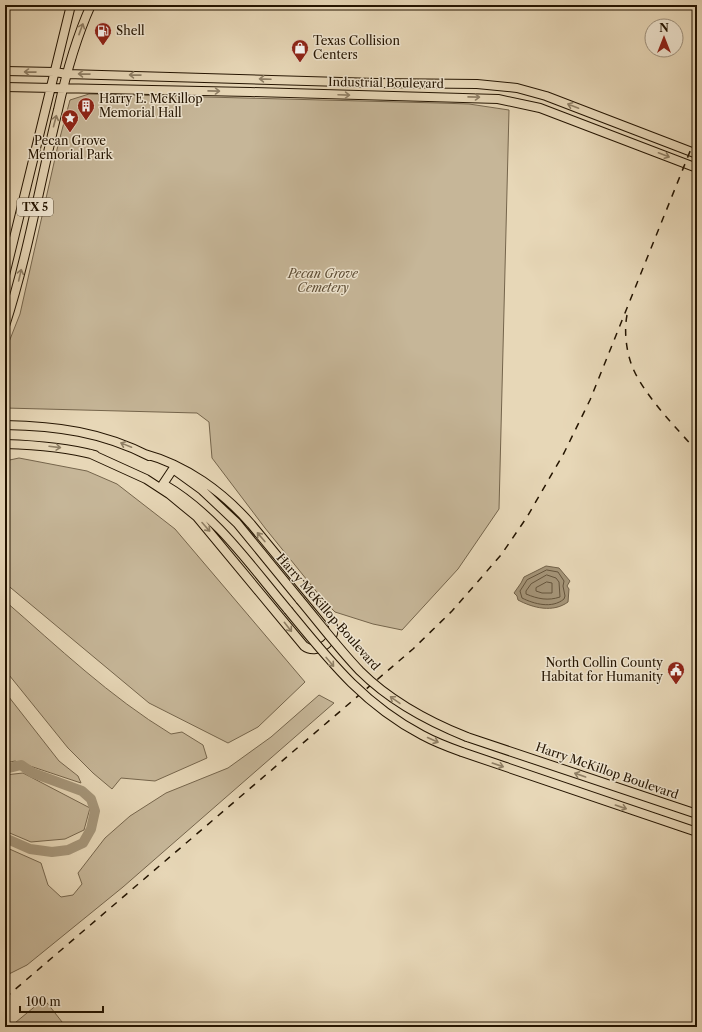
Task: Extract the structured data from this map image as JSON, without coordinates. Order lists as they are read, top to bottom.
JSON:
{
  "streets": {
    "main road": ["Industrial Boulevard", "TX 5", "Harry McKillop Boulevard"]
  },
  "crossings": [
    ["Industrial Boulevard", "TX 5"]
  ],
  "parks": ["Pecan Grove Cemetery"],
  "places": {
    "fuel station": ["Shell"],
    "shop": ["Texas Collision Centers"],
    "building": ["Harry E. McKillop Memorial Hall"],
    "place": ["Pecan Grove Memorial Park"],
    "public building": ["North Collin County Habitat for Humanity"]
  },
  "scale_bar": "100 m",
  "north": "top"
}
